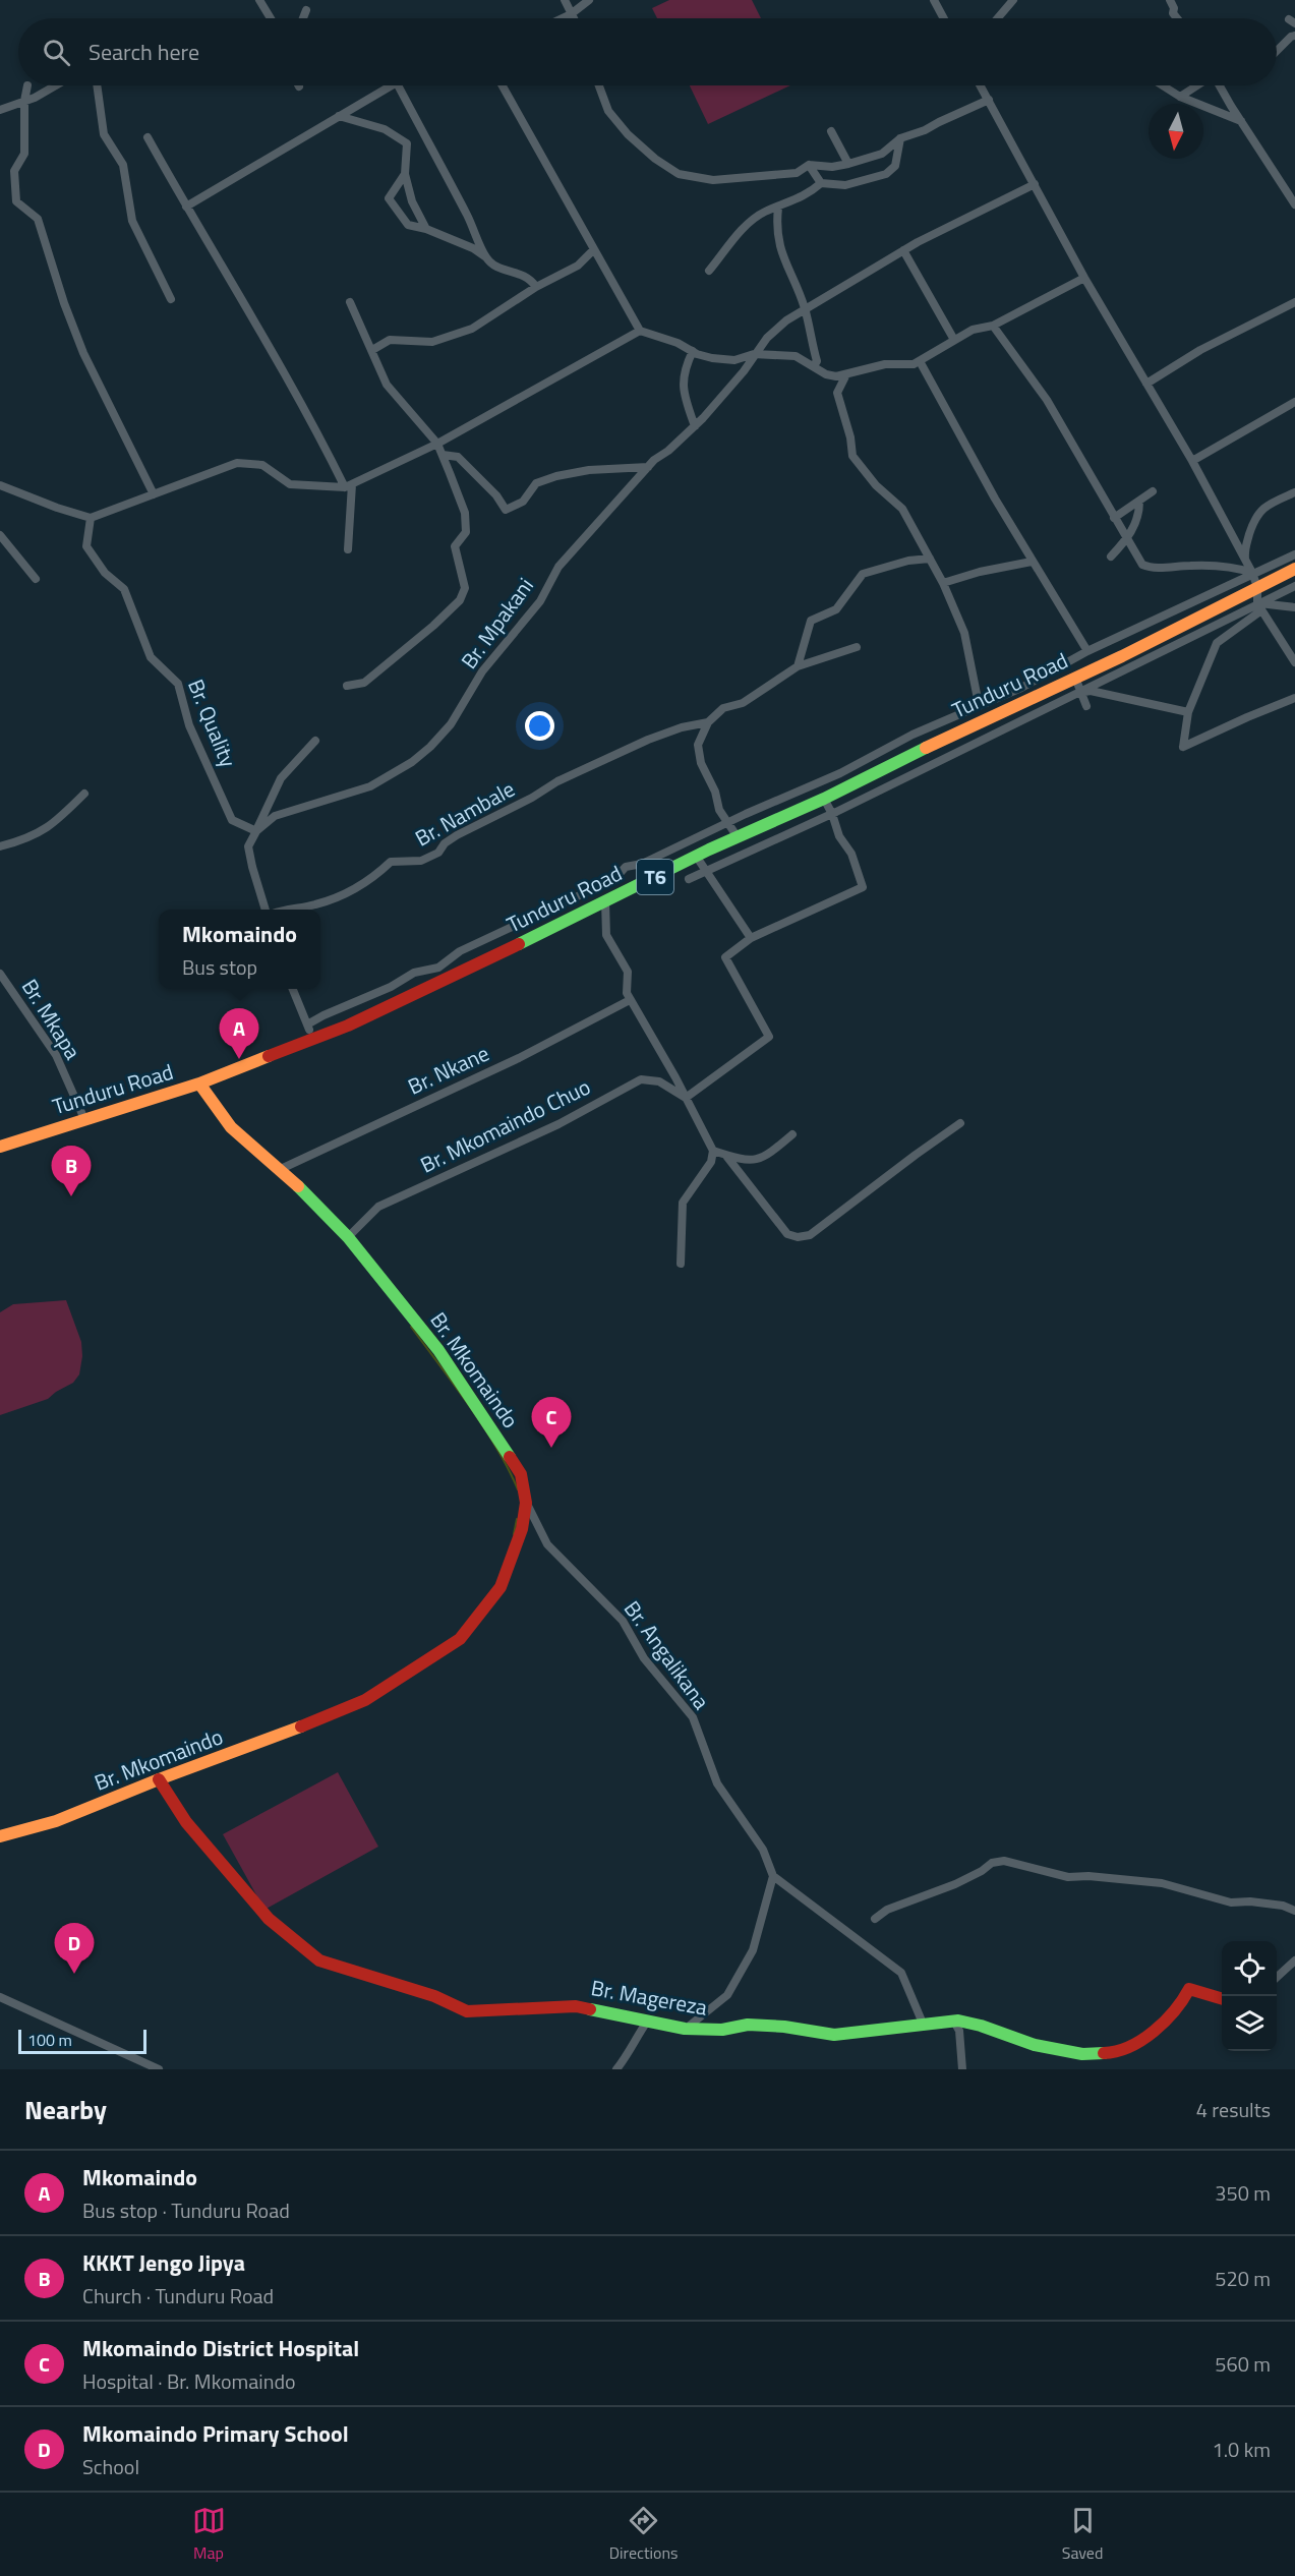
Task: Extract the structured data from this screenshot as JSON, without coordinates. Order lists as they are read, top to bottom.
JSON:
{
  "streets": {
    "main road": [
      "Tunduru Road",
      "T6",
      "Br. Mkomaindo",
      "Br. Magereza"
    ],
    "street": [
      "Br. Mpakani",
      "Br. Quality",
      "Br. Nambale",
      "Br. Mkapa",
      "Br. Nkane",
      "Br. Mkomaindo Chuo",
      "Br. Angalikana"
    ]
  },
  "crossings": [
    ["Br. Mpakani", "Br. Quality"],
    ["Tunduru Road", "Br. Mkapa"],
    ["Tunduru Road", "Br. Mkomaindo"],
    ["Br. Nkane", "Br. Mkomaindo"],
    ["Br. Mkomaindo Chuo", "Br. Mkomaindo"],
    ["Br. Mkomaindo", "Br. Angalikana"],
    ["Br. Mkomaindo", "Br. Magereza"]
  ],
  "scale_bar": "100 m",
  "north": "bottom",
  "page": {
    "search": "Search here",
    "popup": ["Mkomaindo", "Bus stop"],
    "pins": [
      "A",
      "B",
      "C",
      "D"
    ],
    "scale": "100 m",
    "heading": ["Nearby", "4 results"],
    "list": [
      {
        "mark": "A",
        "name": "Mkomaindo",
        "note": "Bus stop · Tunduru Road",
        "value": "350 m"
      },
      {
        "mark": "B",
        "name": "KKKT Jengo Jipya",
        "note": "Church · Tunduru Road",
        "value": "520 m"
      },
      {
        "mark": "C",
        "name": "Mkomaindo District Hospital",
        "note": "Hospital · Br. Mkomaindo",
        "value": "560 m"
      },
      {
        "mark": "D",
        "name": "Mkomaindo Primary School",
        "note": "School",
        "value": "1.0 km"
      }
    ],
    "nav": ["Map", "Directions", "Saved"]
  }
}
